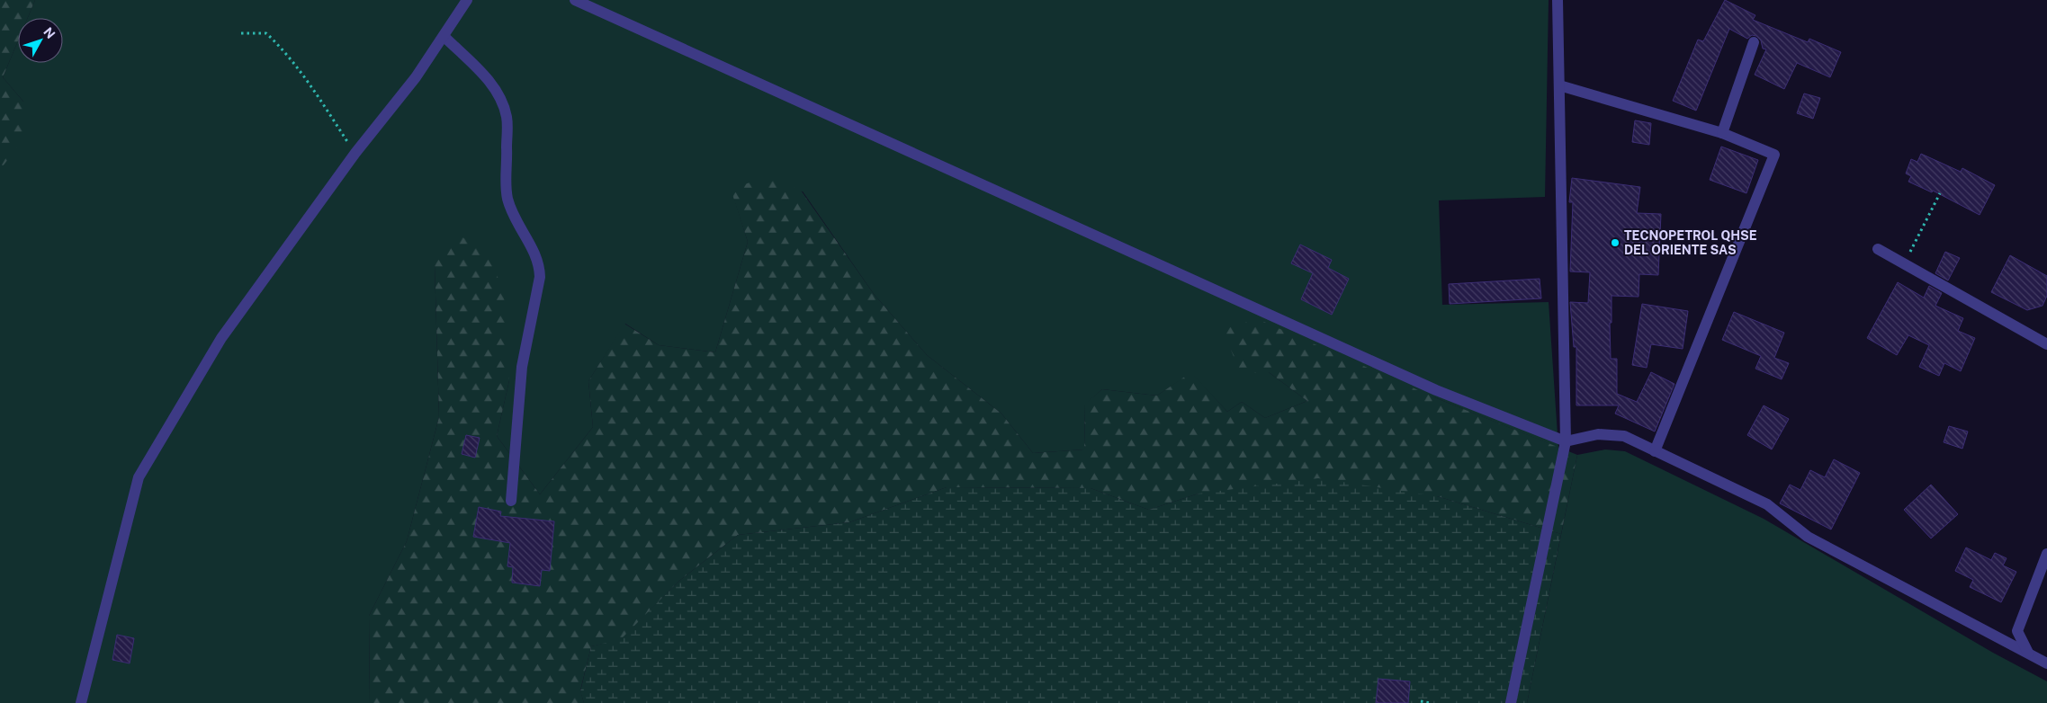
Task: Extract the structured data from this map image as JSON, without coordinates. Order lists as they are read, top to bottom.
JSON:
{
  "places": ["TECNOPETROL QHSE DEL ORIENTE SAS"],
  "north": "top right"
}
